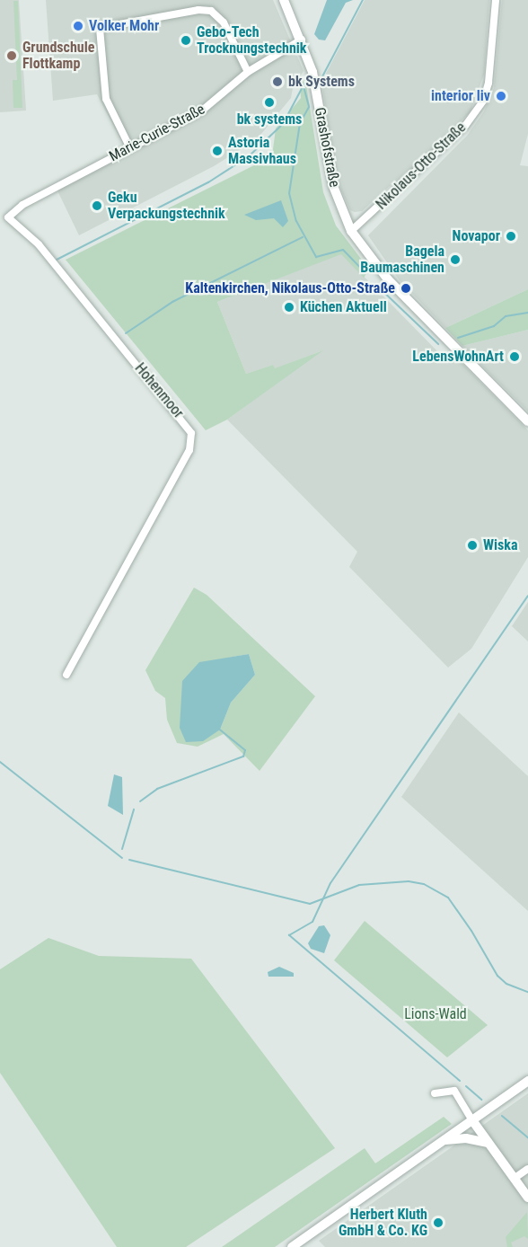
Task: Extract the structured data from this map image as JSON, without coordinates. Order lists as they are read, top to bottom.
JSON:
{
  "streets": {
    "street": [
      "Marie-Curie-Straße",
      "Grashofstraße",
      "Nikolaus-Otto-Straße",
      "Hohenmoor"
    ]
  },
  "crossings": [
    ["Marie-Curie-Straße", "Grashofstraße"],
    ["Marie-Curie-Straße", "Hohenmoor"],
    ["Grashofstraße", "Nikolaus-Otto-Straße"]
  ],
  "parks": ["Lions-Wald"],
  "places": [
    "Volker Mohr",
    "Gebo-Tech Trocknungstechnik",
    "Grundschule Flottkamp",
    "bk Systems",
    "interior liv",
    "bk systems",
    "Astoria Massivhaus",
    "Geku Verpackungstechnik",
    "Novapor",
    "Bagela Baumaschinen",
    "Kaltenkirchen, Nikolaus-Otto-Straße",
    "Küchen Aktuell",
    "LebensWohnArt",
    "Wiska",
    "Herbert Kluth GmbH & Co. KG"
  ]
}
